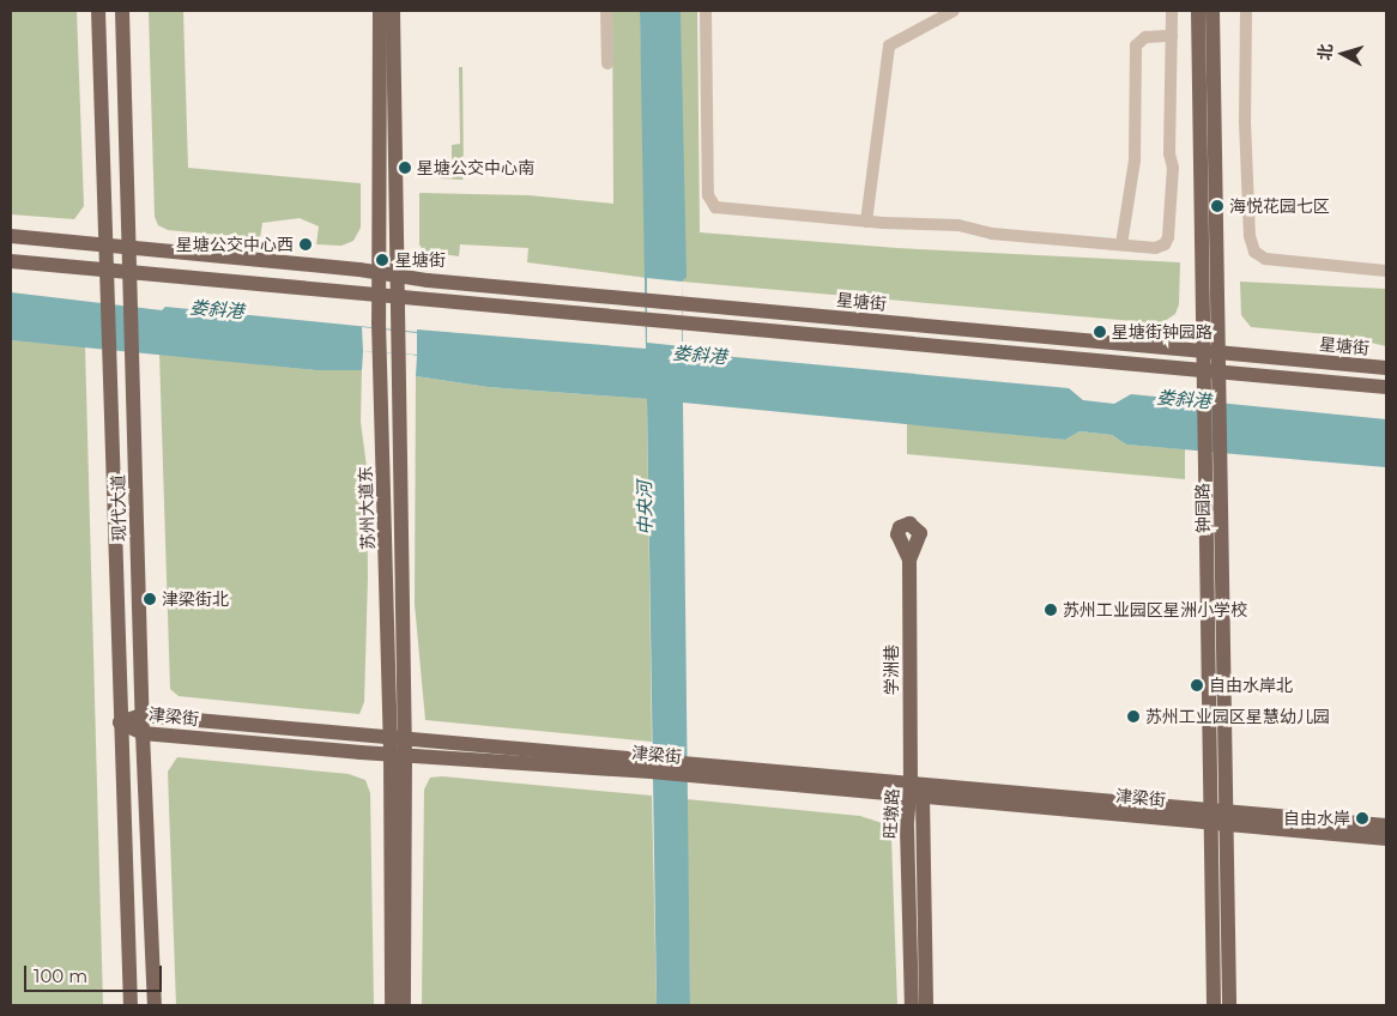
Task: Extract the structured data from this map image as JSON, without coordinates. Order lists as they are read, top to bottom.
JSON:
{
  "streets": {
    "main road": [
      "星塘街",
      "现代大道",
      "苏州大道东",
      "钟园路",
      "学洲巷",
      "津梁街",
      "旺墩路"
    ]
  },
  "crossings": [
    ["星塘街", "现代大道"],
    ["星塘街", "苏州大道东"],
    ["星塘街", "钟园路"],
    ["现代大道", "津梁街"],
    ["苏州大道东", "津梁街"],
    ["钟园路", "津梁街"],
    ["学洲巷", "津梁街"],
    ["学洲巷", "旺墩路"],
    ["津梁街", "旺墩路"]
  ],
  "water": ["娄斜港", "中央河"],
  "places": [
    "星塘公交中心南",
    "海悦花园七区",
    "星塘公交中心西",
    "星塘街",
    "星塘街钟园路",
    "津梁街北",
    "苏州工业园区星洲小学校",
    "自由水岸北",
    "苏州工业园区星慧幼儿园",
    "自由水岸"
  ],
  "scale_bar": "100 m",
  "north": "left"
}
